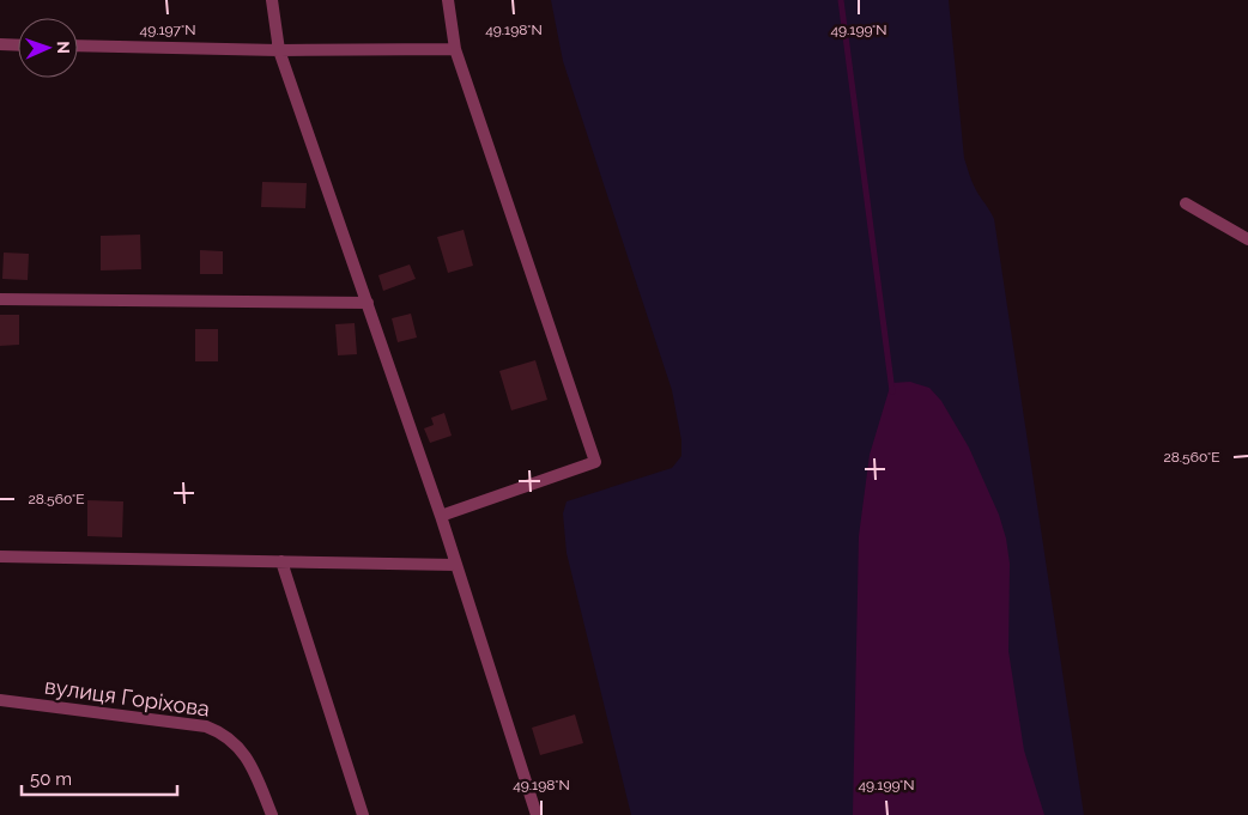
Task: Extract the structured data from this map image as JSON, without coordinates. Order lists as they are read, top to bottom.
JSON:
{
  "streets": {
    "street": ["вулиця Горіхова"]
  },
  "scale_bar": "50 m",
  "north": "right",
  "coordinates": [
    "49.197°N",
    "49.198°N",
    "49.199°N",
    "28.560°E"
  ]
}
